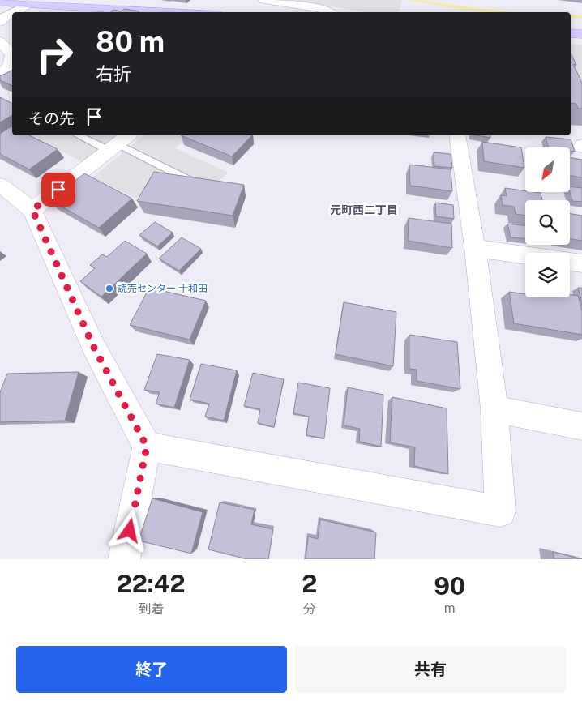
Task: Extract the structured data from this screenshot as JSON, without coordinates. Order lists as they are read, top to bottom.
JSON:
{
  "districts": ["元町西二丁目"],
  "places": ["読売センター 十和田"],
  "north": "bottom left",
  "page": {
    "turn": ["80 m", "右折"],
    "then": "その先",
    "eta": [
      "22:42",
      "到着",
      "2",
      "分",
      "90",
      "m"
    ],
    "buttons": ["終了", "共有"]
  }
}
